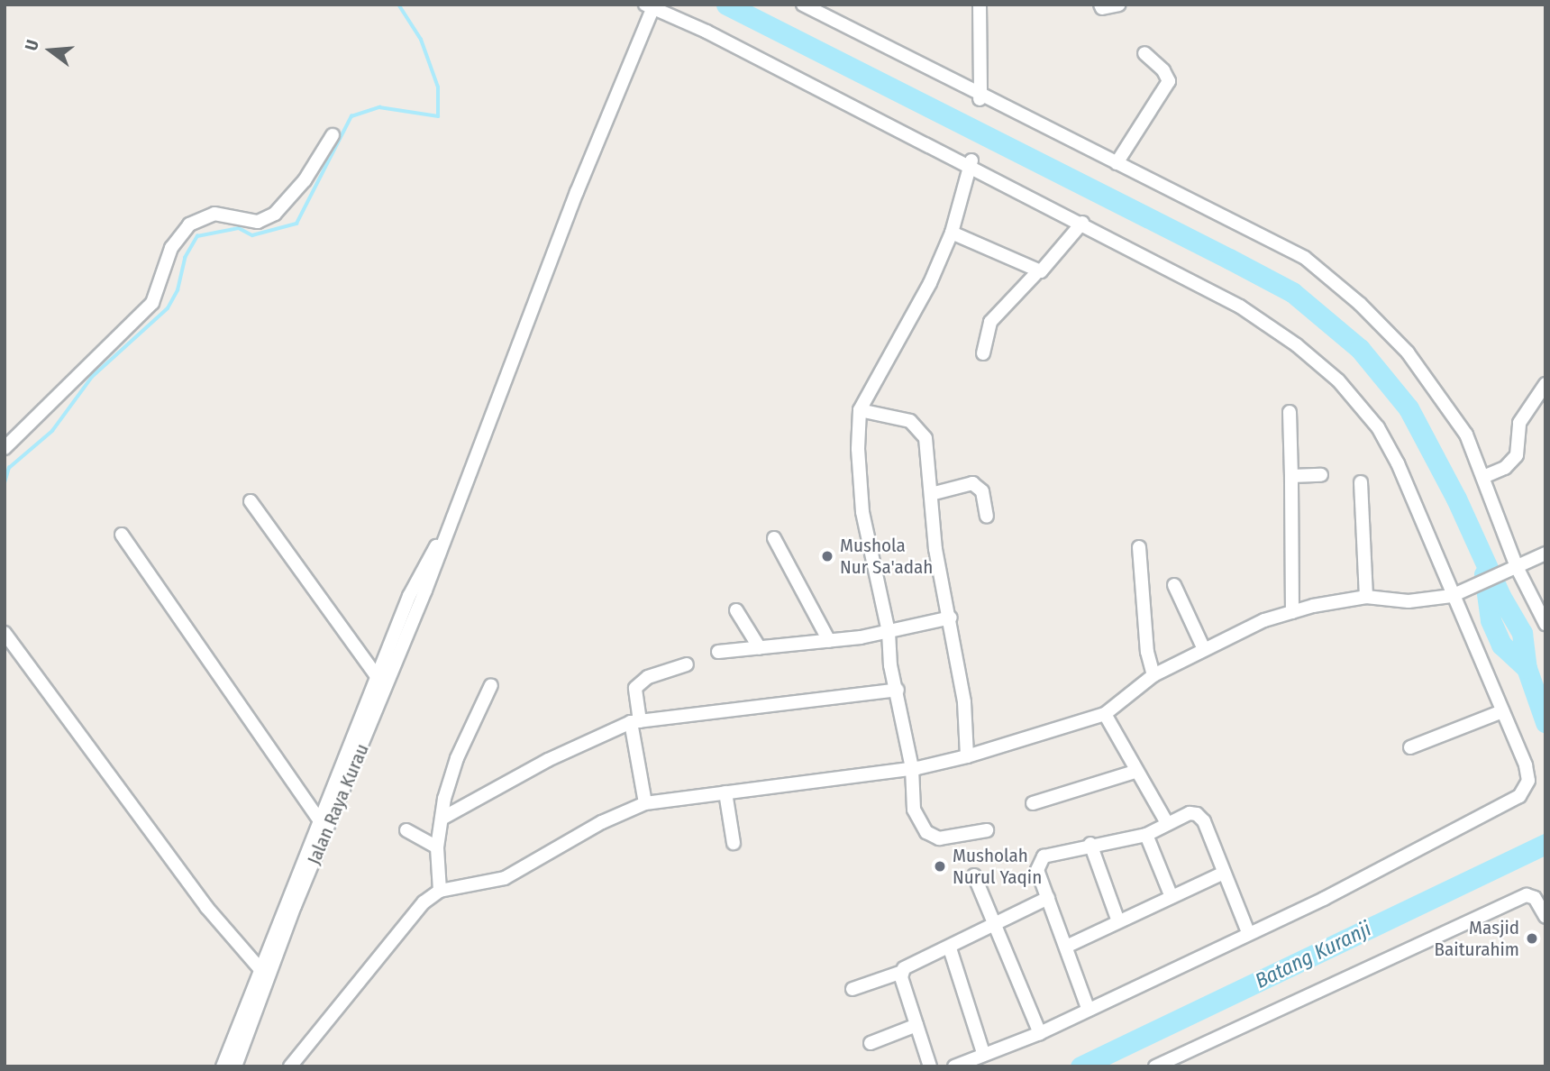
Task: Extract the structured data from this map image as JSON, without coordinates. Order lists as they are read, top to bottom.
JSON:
{
  "streets": {
    "street": ["Jalan Raya Kurau"]
  },
  "water": ["Batang Kuranji"],
  "places": ["Mushola Nur Sa'adah", "Musholah Nurul Yaqin", "Masjid Baiturahim"],
  "north": "left"
}
